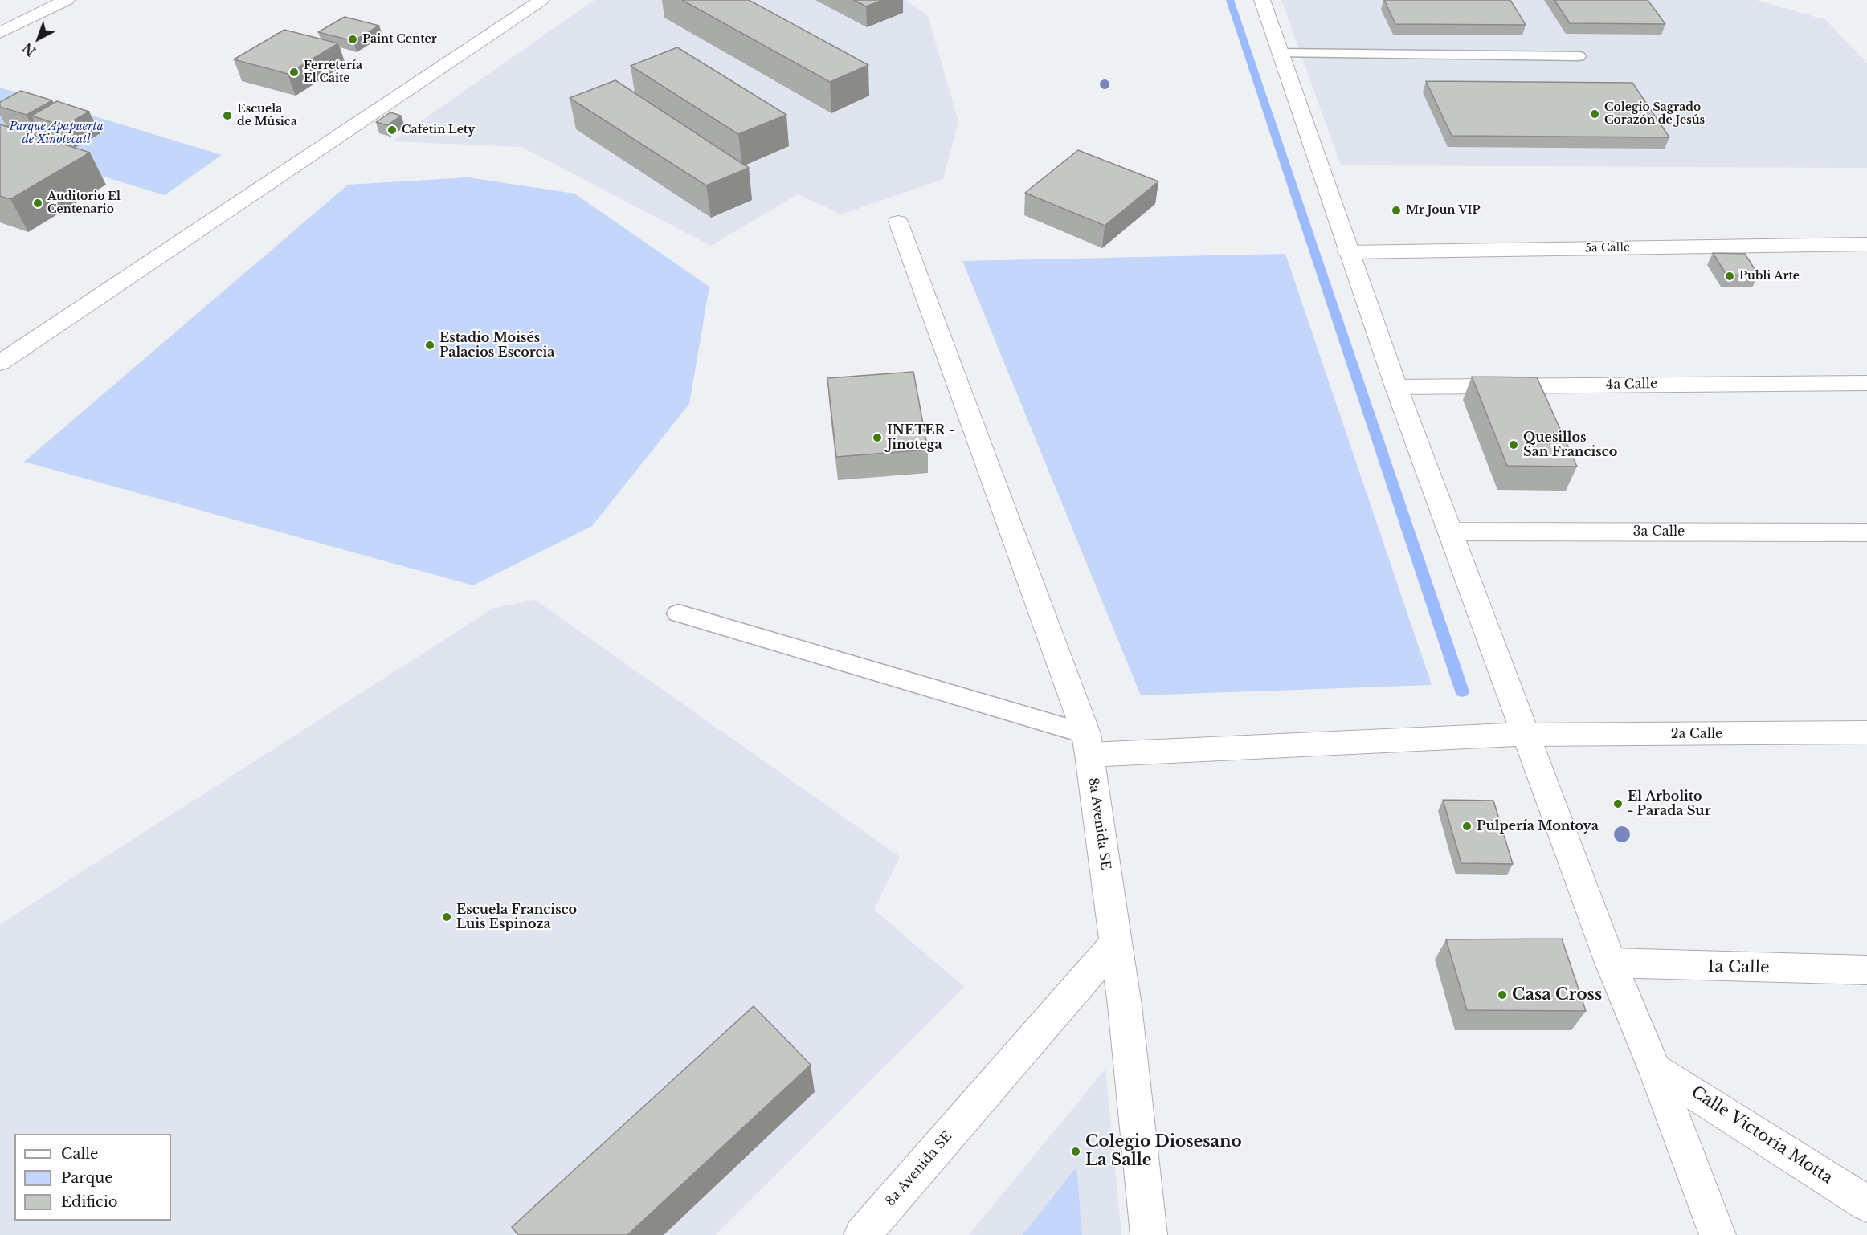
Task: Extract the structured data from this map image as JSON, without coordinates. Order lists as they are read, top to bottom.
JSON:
{
  "streets": {
    "street": [
      "5a Calle",
      "4a Calle",
      "3a Calle",
      "2a Calle",
      "8a Avenida SE",
      "1a Calle",
      "Calle Victoria Motta"
    ]
  },
  "parks": ["Parque Apapuerta de Xinotecatl"],
  "places": [
    "Paint Center",
    "Ferretería El Caite",
    "Colegio Sagrado Corazón de Jesús",
    "Escuela de Música",
    "Cafetin Lety",
    "Auditorio El Centenario",
    "Mr Joun VIP",
    "Publi Arte",
    "Estadio Moisés Palacios Escorcia",
    "INETER - Jinotega",
    "Quesillos San Francisco",
    "El Arbolito - Parada Sur",
    "Pulpería Montoya",
    "Escuela Francisco Luis Espinoza",
    "Casa Cross",
    "Colegio Diosesano La Salle"
  ],
  "legend": ["Calle", "Parque", "Edificio"],
  "north": "bottom left"
}
